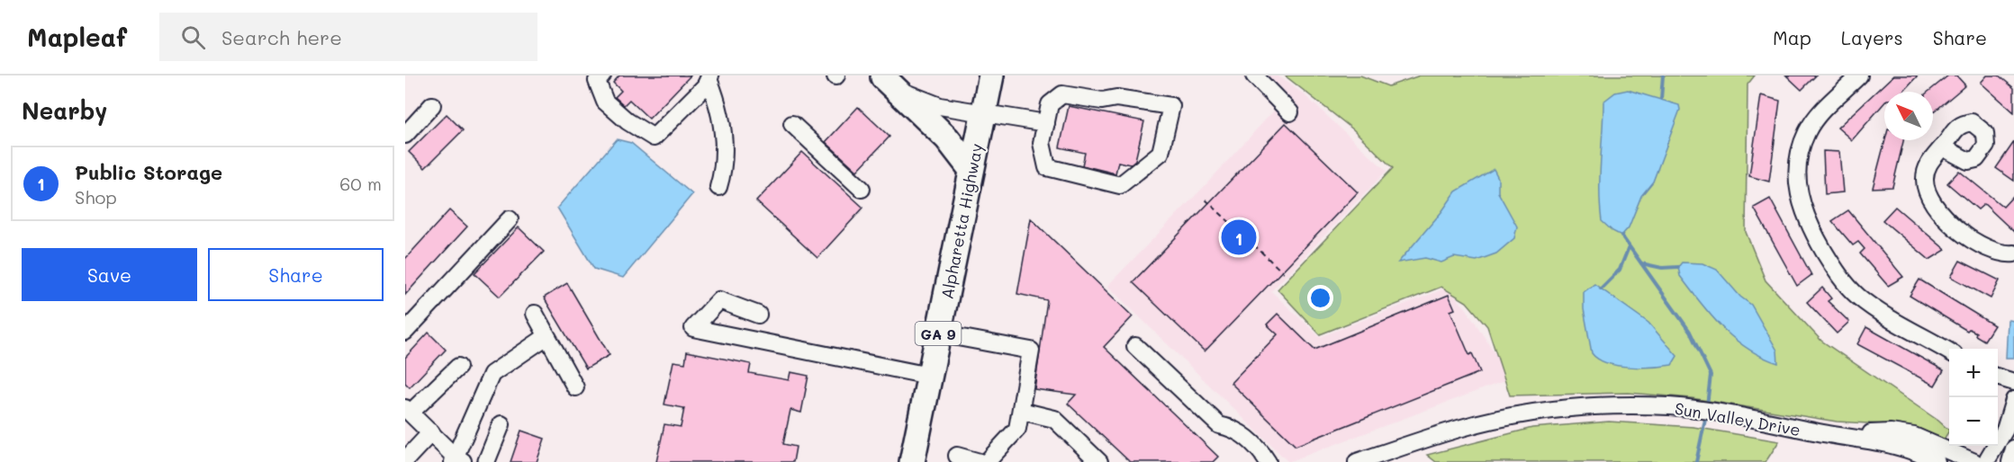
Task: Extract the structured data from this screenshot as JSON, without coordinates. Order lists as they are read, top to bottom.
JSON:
{
  "streets": {
    "highway": ["Alpharetta Highway", "GA 9"],
    "street": ["Sun Valley Drive"]
  },
  "north": "top left",
  "page": {
    "header": "Mapleaf",
    "search": "Search here",
    "nav": ["Map", "Layers", "Share"],
    "heading": "Nearby",
    "list": [
      {
        "mark": "1",
        "name": "Public Storage",
        "note": "Shop",
        "value": "60 m"
      }
    ],
    "pins": "1",
    "buttons": ["Save", "Share"],
    "map_buttons": ["+", "−"]
  }
}
